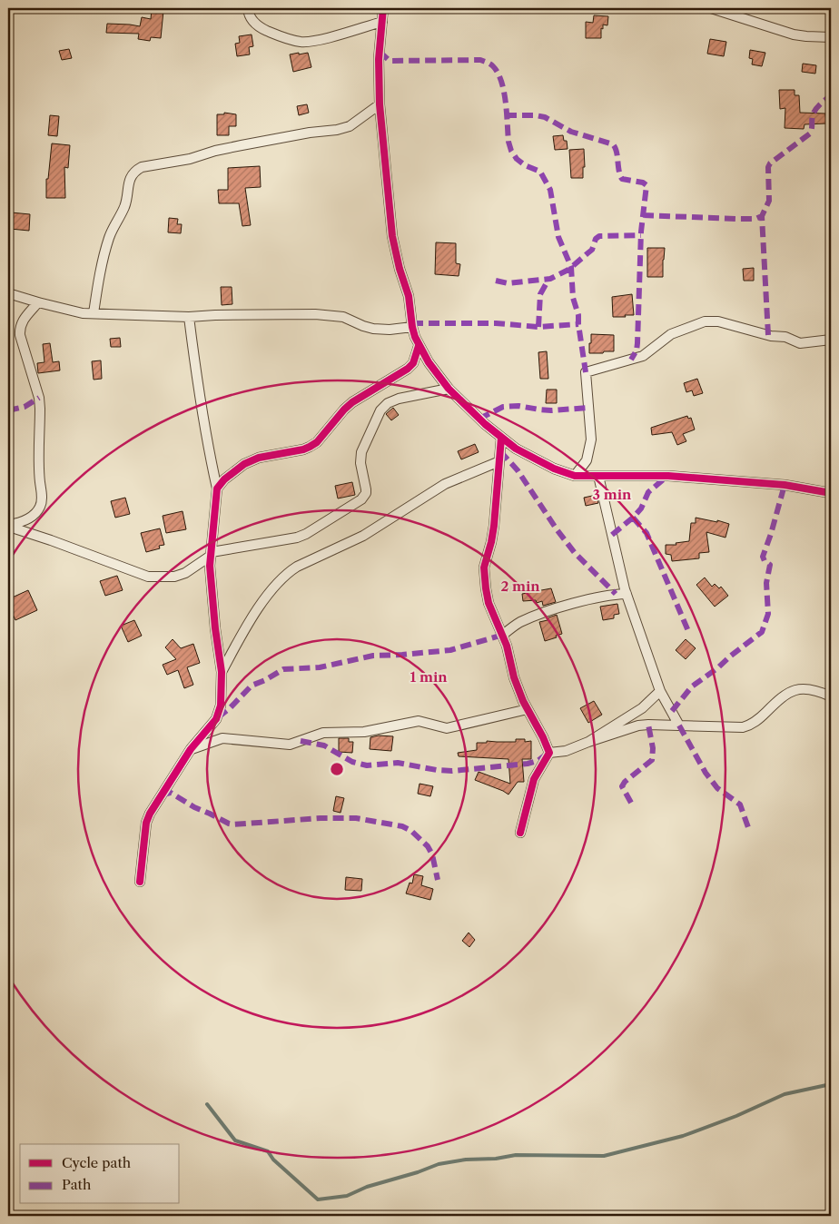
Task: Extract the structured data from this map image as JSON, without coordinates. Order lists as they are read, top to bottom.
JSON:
{
  "legend": ["Cycle path", "Path"],
  "rings": ["3 min", "2 min", "1 min"]
}
